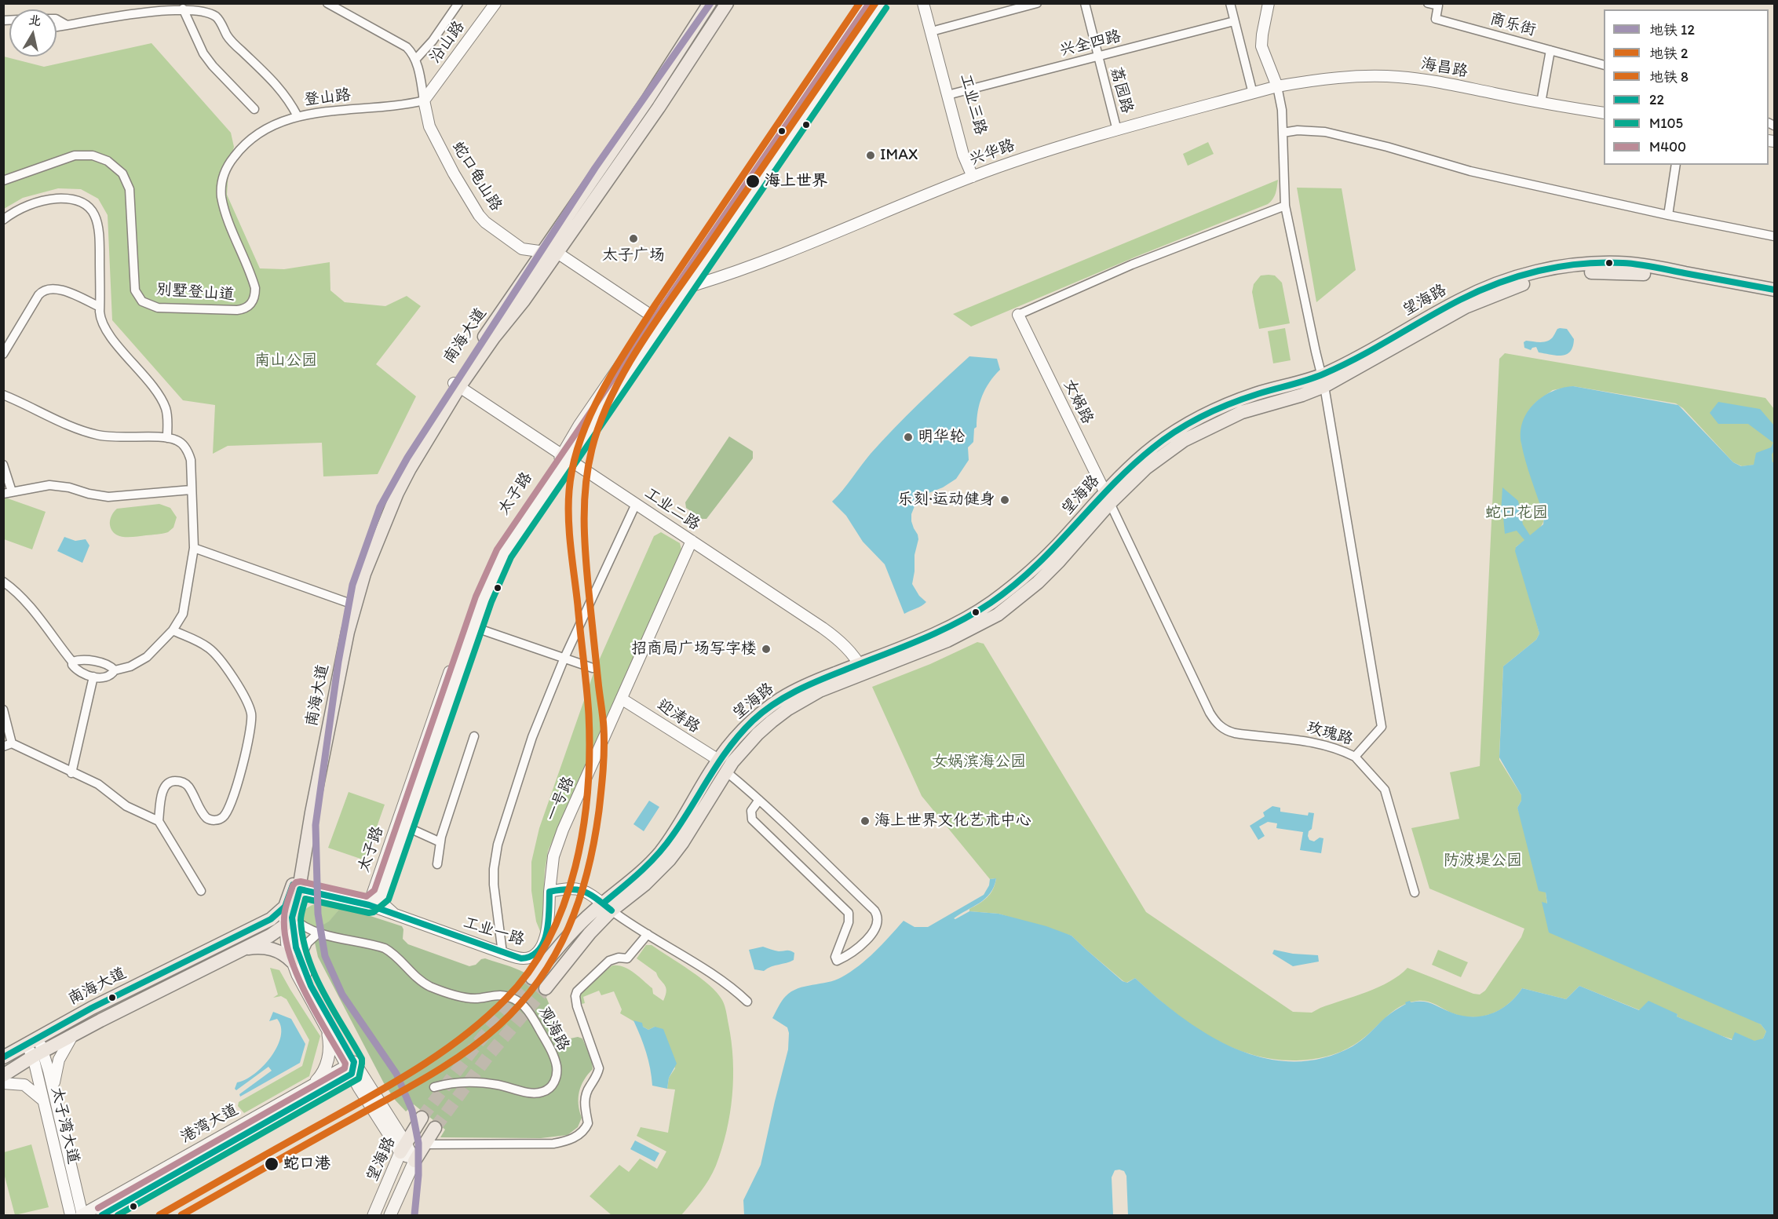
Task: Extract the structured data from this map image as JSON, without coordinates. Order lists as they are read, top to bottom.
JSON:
{
  "streets": {
    "main road": [
      "望海路",
      "南海大道",
      "太子路",
      "港湾大道"
    ],
    "street": [
      "商乐街",
      "沿山路",
      "兴全四路",
      "海昌路",
      "荔园路",
      "登山路",
      "工业三路",
      "兴华路",
      "蛇口龟山路",
      "别墅登山道",
      "女娲路",
      "工业二路",
      "迎涛路",
      "玫瑰路",
      "一号路",
      "工业一路",
      "观海路",
      "太子湾大道"
    ]
  },
  "crossings": [
    ["沿山路", "登山路"],
    ["沿山路", "蛇口龟山路"],
    ["兴全四路", "荔园路"],
    ["兴全四路", "工业三路"],
    ["海昌路", "兴华路"],
    ["荔园路", "兴华路"],
    ["登山路", "蛇口龟山路"],
    ["登山路", "别墅登山道"],
    ["工业三路", "兴华路"],
    ["兴华路", "太子路"],
    ["蛇口龟山路", "南海大道"],
    ["望海路", "女娲路"],
    ["望海路", "工业二路"],
    ["望海路", "迎涛路"],
    ["望海路", "玫瑰路"],
    ["南海大道", "工业二路"],
    ["南海大道", "工业一路"],
    ["南海大道", "观海路"],
    ["南海大道", "太子湾大道"],
    ["女娲路", "玫瑰路"],
    ["太子路", "工业二路"],
    ["工业二路", "一号路"],
    ["迎涛路", "一号路"],
    ["一号路", "工业一路"],
    ["港湾大道", "太子湾大道"]
  ],
  "parks": [
    "南山公园",
    "蛇口花园",
    "女娲滨海公园",
    "防波堤公园"
  ],
  "places": [
    "IMAX",
    "海上世界",
    "太子广场",
    "明华轮",
    "乐刻·运动健身",
    "招商局广场写字楼",
    "海上世界文化艺术中心",
    "蛇口港"
  ],
  "lines": [
    "metro line 12",
    "metro line 2",
    "metro line 8",
    "transit line M400",
    "transit line M105",
    "transit line 22"
  ],
  "legend": [
    "地铁 12",
    "地铁 2",
    "地铁 8",
    "22",
    "M105",
    "M400"
  ],
  "north": "top"
}
